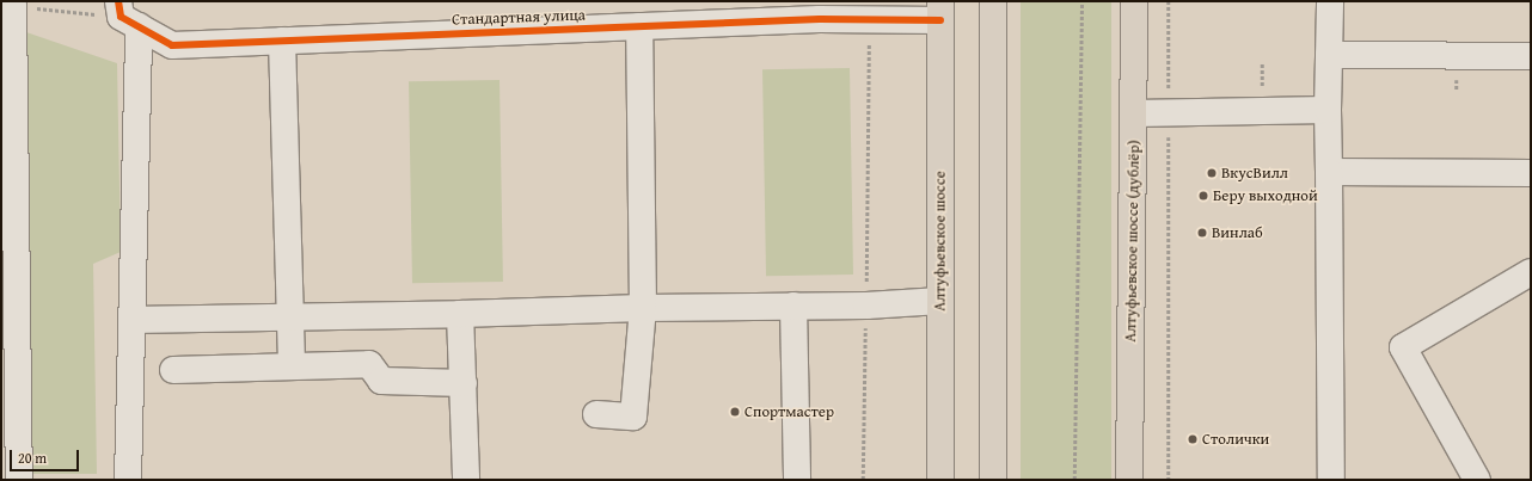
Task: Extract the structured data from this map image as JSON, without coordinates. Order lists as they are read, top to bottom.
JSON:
{
  "streets": {
    "main road": ["Алтуфьевское шоссе", "Алтуфьевское шоссе (дублёр)"],
    "street": ["Стандартная улица"]
  },
  "crossings": [
    ["Стандартная улица", "Алтуфьевское шоссе"]
  ],
  "places": [
    "ВкусВилл",
    "Беру выходной",
    "Винлаб",
    "Спортмастер",
    "Столички"
  ],
  "scale_bar": "20 m"
}
